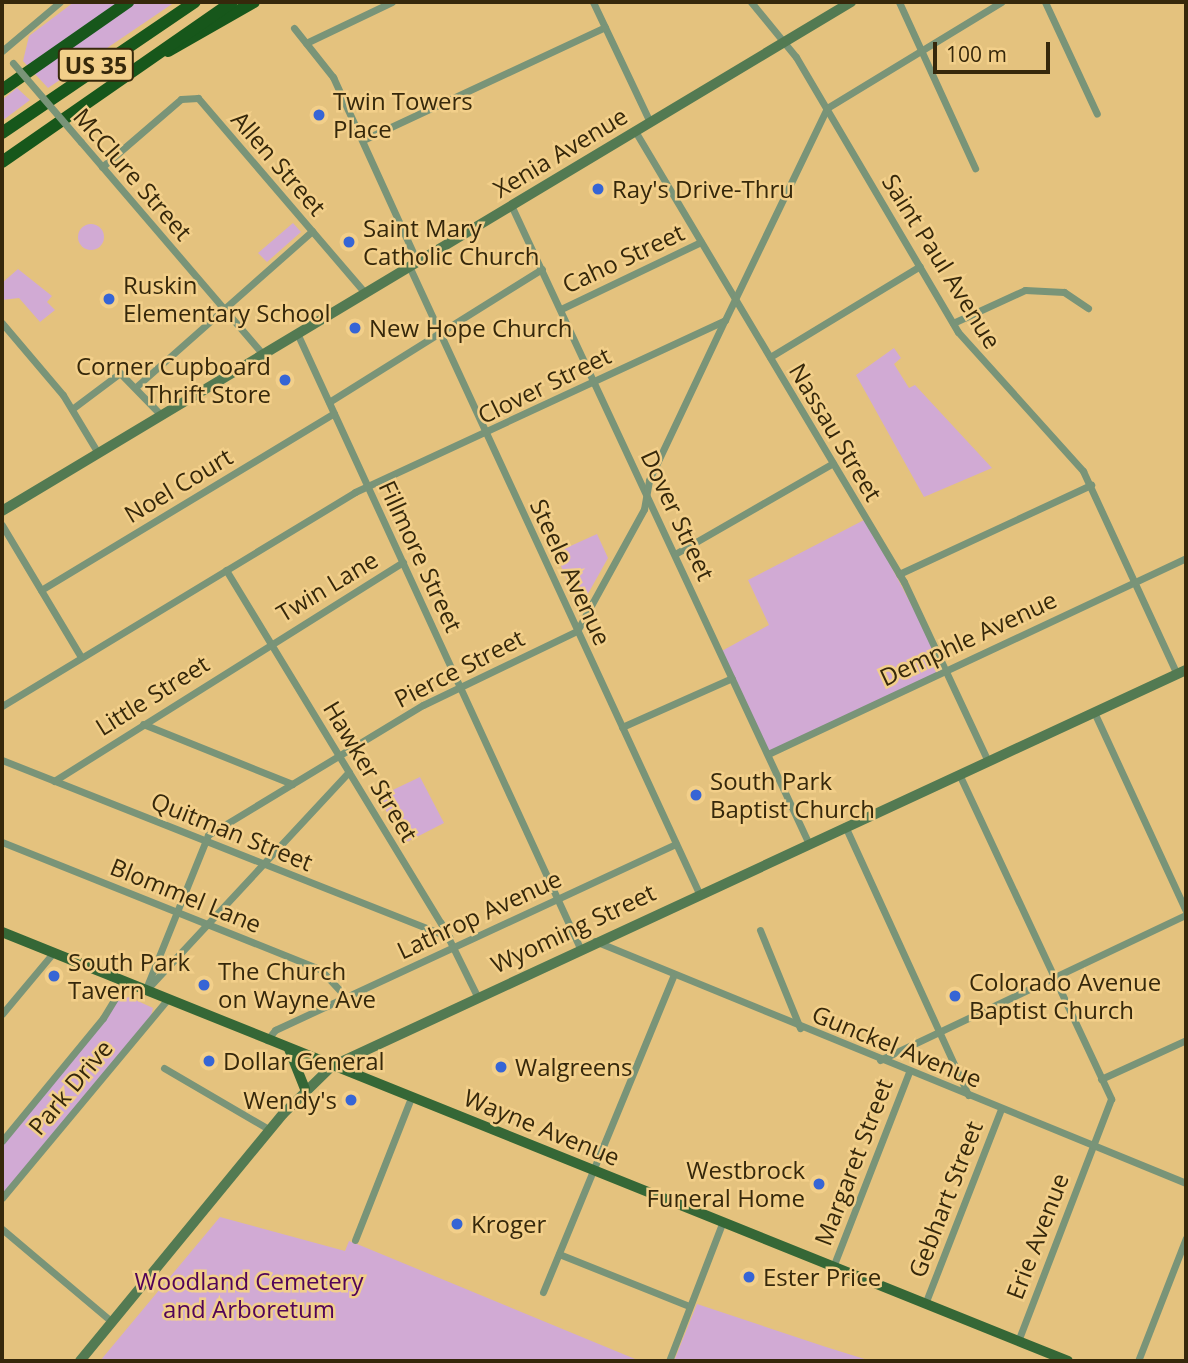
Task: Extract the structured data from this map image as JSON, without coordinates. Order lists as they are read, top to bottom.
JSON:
{
  "streets": {
    "highway": ["US 35"],
    "main road": ["Wayne Avenue"],
    "street": [
      "Xenia Avenue",
      "Allen Street",
      "McClure Street",
      "Caho Street",
      "Saint Paul Avenue",
      "Clover Street",
      "Nassau Street",
      "Noel Court",
      "Dover Street",
      "Fillmore Street",
      "Steele Avenue",
      "Twin Lane",
      "Demphle Avenue",
      "Pierce Street",
      "Little Street",
      "Hawker Street",
      "Quitman Street",
      "Blommel Lane",
      "Lathrop Avenue",
      "Wyoming Street",
      "Gunckel Avenue",
      "Park Drive",
      "Margaret Street",
      "Gebhart Street",
      "Erie Avenue"
    ]
  },
  "crossings": [
    ["Xenia Avenue", "Allen Street"],
    ["Xenia Avenue", "McClure Street"],
    ["Xenia Avenue", "Saint Paul Avenue"],
    ["Xenia Avenue", "Nassau Street"],
    ["Xenia Avenue", "Dover Street"],
    ["Xenia Avenue", "Fillmore Street"],
    ["Xenia Avenue", "Steele Avenue"],
    ["Allen Street", "McClure Street"],
    ["Caho Street", "Nassau Street"],
    ["Caho Street", "Dover Street"],
    ["Saint Paul Avenue", "Demphle Avenue"],
    ["Saint Paul Avenue", "Wyoming Street"],
    ["Clover Street", "Dover Street"],
    ["Clover Street", "Fillmore Street"],
    ["Clover Street", "Steele Avenue"],
    ["Clover Street", "Hawker Street"],
    ["Nassau Street", "Demphle Avenue"],
    ["Nassau Street", "Wyoming Street"],
    ["Noel Court", "Fillmore Street"],
    ["Dover Street", "Demphle Avenue"],
    ["Dover Street", "Wyoming Street"],
    ["Fillmore Street", "Twin Lane"],
    ["Fillmore Street", "Pierce Street"],
    ["Fillmore Street", "Lathrop Avenue"],
    ["Fillmore Street", "Wyoming Street"],
    ["Steele Avenue", "Pierce Street"],
    ["Steele Avenue", "Lathrop Avenue"],
    ["Steele Avenue", "Wyoming Street"],
    ["Twin Lane", "Little Street"],
    ["Twin Lane", "Hawker Street"],
    ["Pierce Street", "Hawker Street"],
    ["Pierce Street", "Quitman Street"],
    ["Little Street", "Hawker Street"],
    ["Little Street", "Quitman Street"],
    ["Hawker Street", "Quitman Street"],
    ["Hawker Street", "Lathrop Avenue"],
    ["Hawker Street", "Wyoming Street"],
    ["Blommel Lane", "Lathrop Avenue"],
    ["Lathrop Avenue", "Wayne Avenue"],
    ["Wyoming Street", "Gunckel Avenue"],
    ["Wyoming Street", "Wayne Avenue"],
    ["Wyoming Street", "Erie Avenue"],
    ["Gunckel Avenue", "Margaret Street"],
    ["Gunckel Avenue", "Gebhart Street"],
    ["Gunckel Avenue", "Erie Avenue"],
    ["Park Drive", "Wayne Avenue"],
    ["Wayne Avenue", "Margaret Street"],
    ["Wayne Avenue", "Gebhart Street"],
    ["Wayne Avenue", "Erie Avenue"]
  ],
  "parks": ["Woodland Cemetery and Arboretum"],
  "places": [
    "Twin Towers Place",
    "Ray's Drive-Thru",
    "Saint Mary Catholic Church",
    "Ruskin Elementary School",
    "New Hope Church",
    "Corner Cupboard Thrift Store",
    "South Park Baptist Church",
    "South Park Tavern",
    "The Church on Wayne Ave",
    "Colorado Avenue Baptist Church",
    "Dollar General",
    "Walgreens",
    "Wendy's",
    "Westbrock Funeral Home",
    "Kroger",
    "Ester Price"
  ],
  "scale_bar": "100 m"
}
